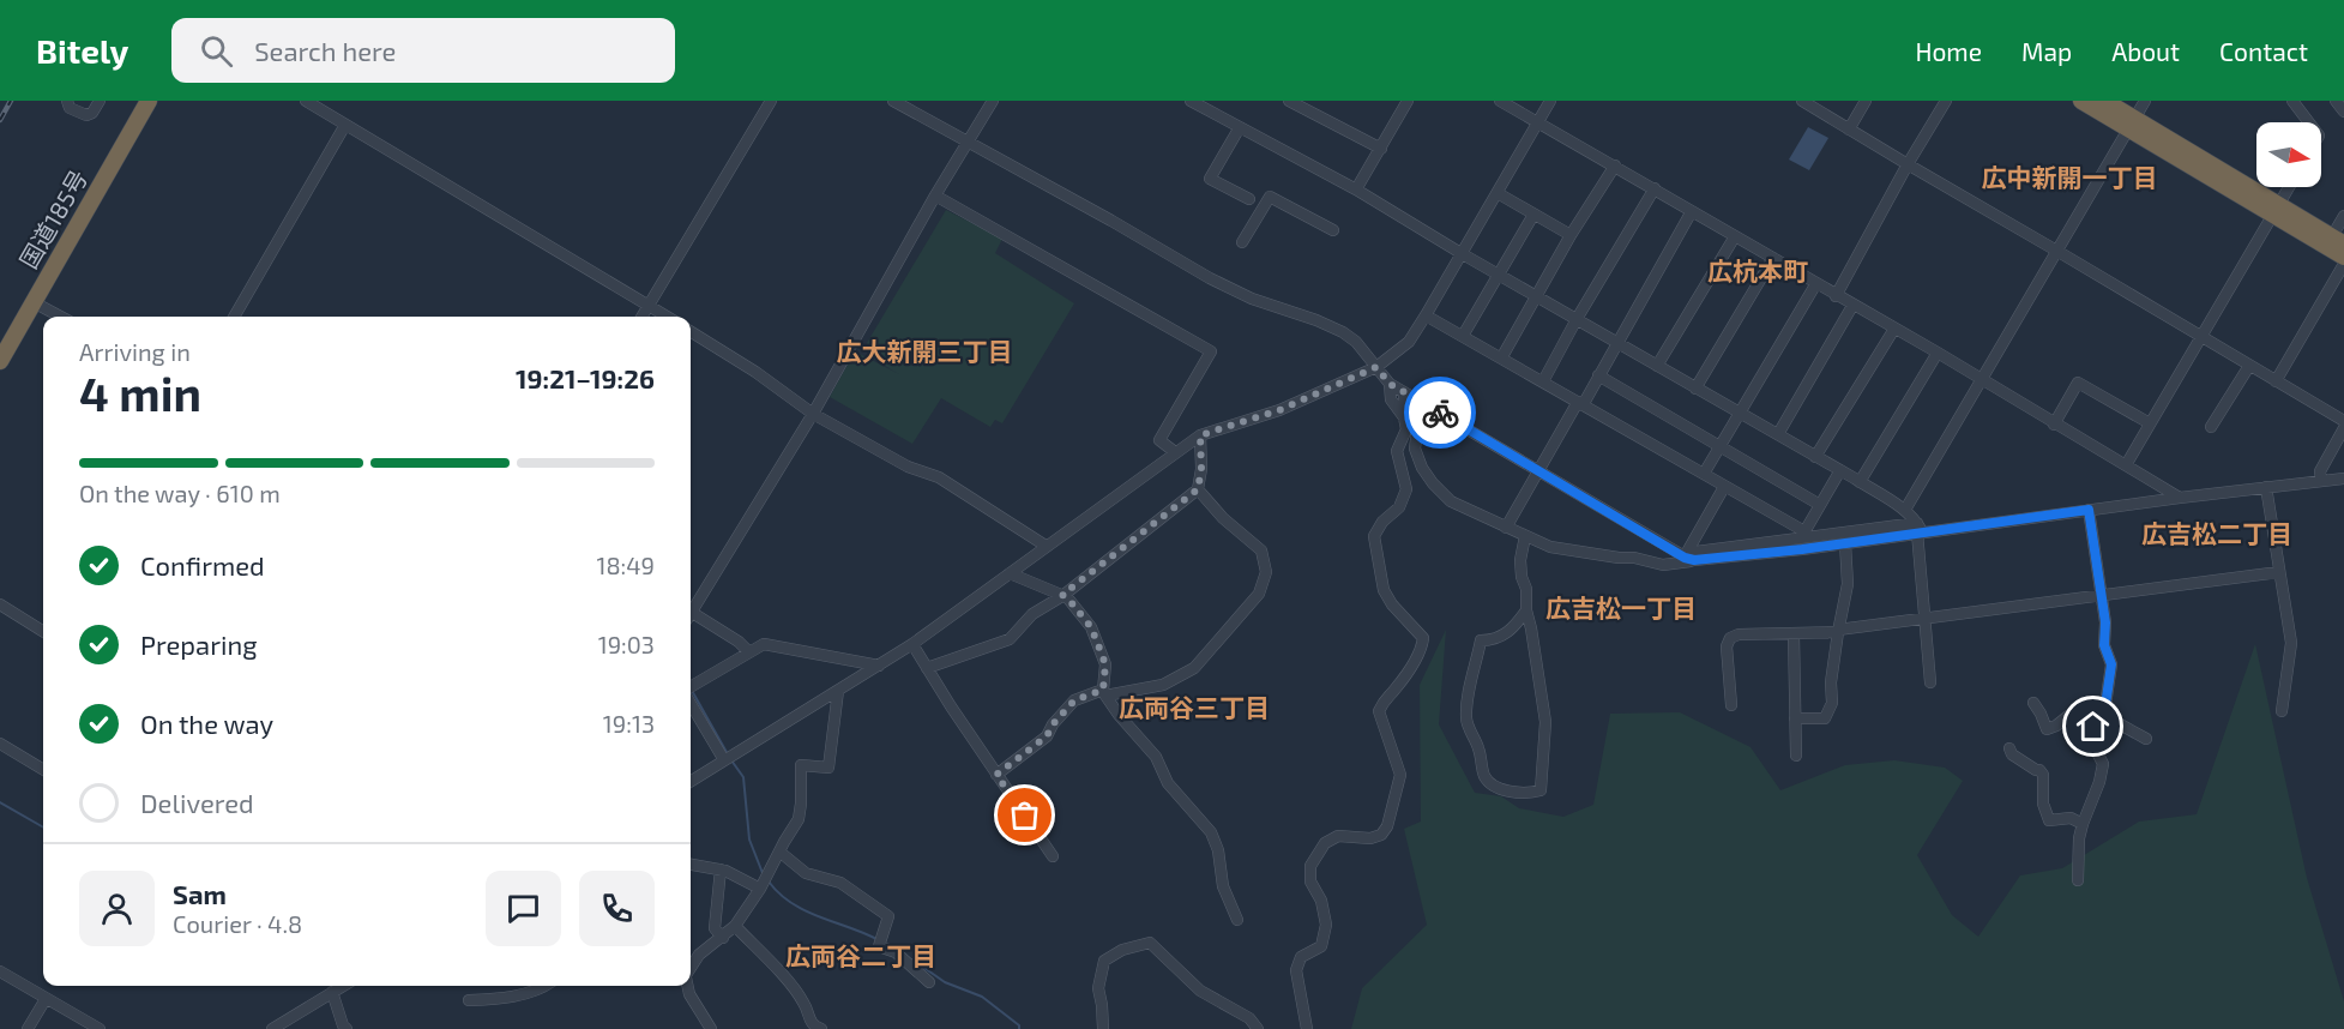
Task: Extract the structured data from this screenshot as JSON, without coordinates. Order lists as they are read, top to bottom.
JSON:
{
  "streets": {
    "highway": ["国道185号"]
  },
  "districts": [
    "広中新開一丁目",
    "広杭本町",
    "広大新開三丁目",
    "広吉松二丁目",
    "広吉松一丁目",
    "広両谷三丁目",
    "広両谷二丁目"
  ],
  "north": "right",
  "page": {
    "header": "Bitely",
    "search": "Search here",
    "nav": [
      "Home",
      "Map",
      "About",
      "Contact"
    ],
    "heading": ["4 min", "Arriving in", "19:21–19:26"],
    "panel": ["Sam", "Courier · 4.8"],
    "bar": "On the way · 610 m",
    "list": [
      ["Confirmed", "18:49"],
      ["Preparing", "19:03"],
      ["On the way", "19:13"],
      "Delivered"
    ]
  }
}
